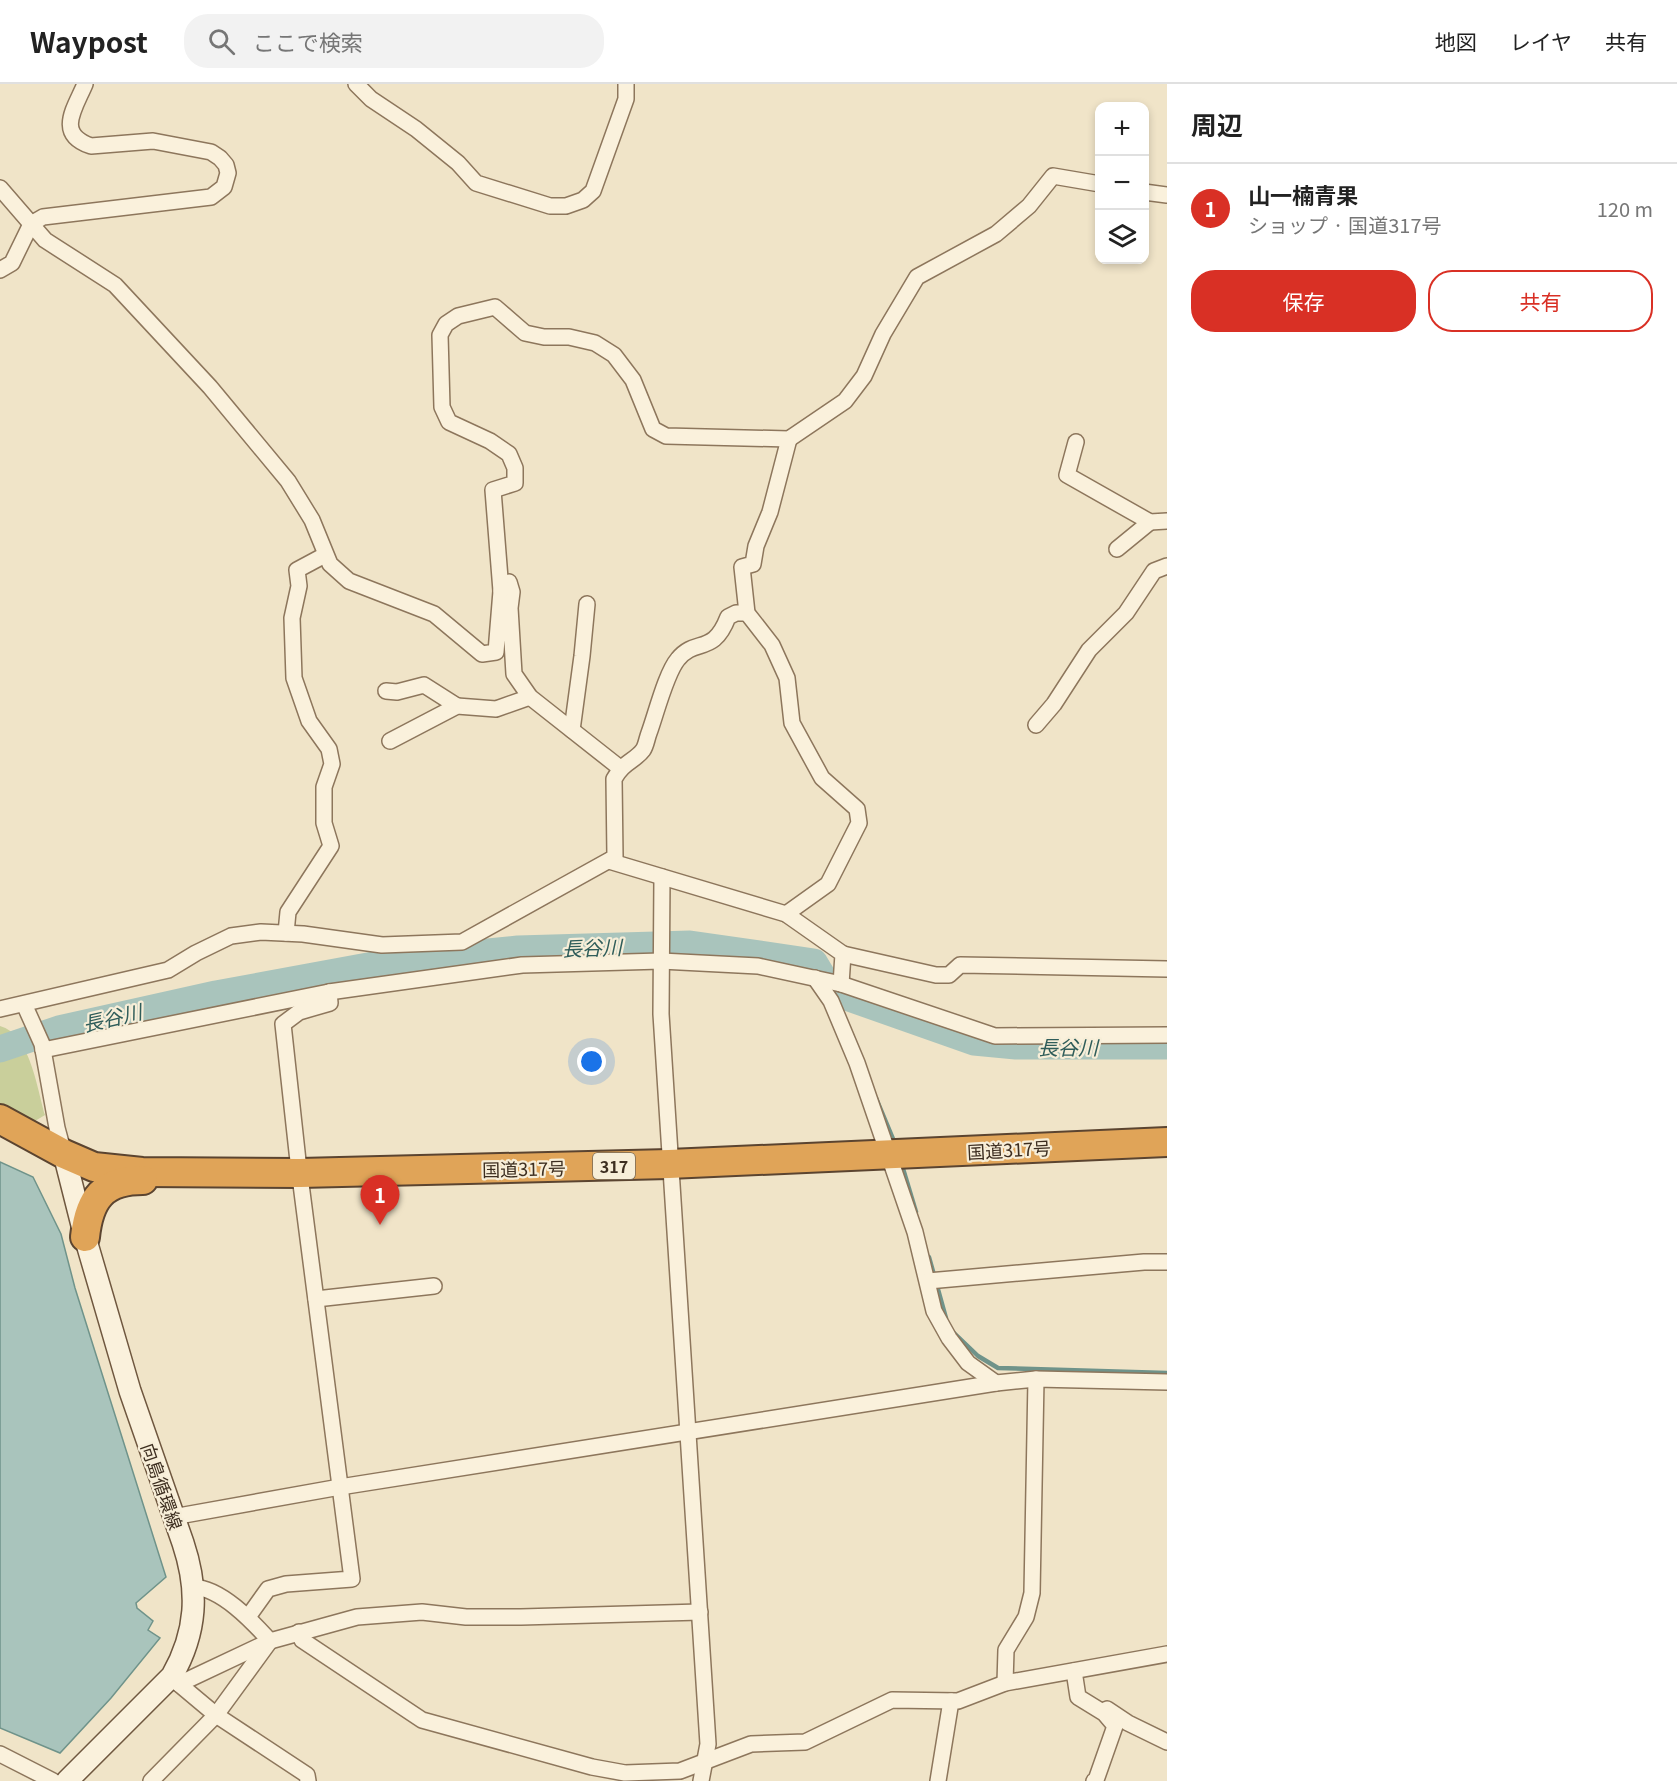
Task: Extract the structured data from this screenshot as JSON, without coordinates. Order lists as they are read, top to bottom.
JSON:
{
  "streets": {
    "highway": ["国道317号", "317"],
    "main road": ["向島循環線"]
  },
  "crossings": [
    ["国道317号", "向島循環線"]
  ],
  "water": ["長谷川"],
  "page": {
    "header": "Waypost",
    "search": "ここで検索",
    "nav": ["地図", "レイヤ", "共有"],
    "heading": "周辺",
    "map_buttons": ["+", "−"],
    "list": [
      {
        "mark": "1",
        "name": "山一楠青果",
        "note": "ショップ · 国道317号",
        "value": "120 m"
      }
    ],
    "buttons": ["保存", "共有"],
    "pins": "1"
  }
}
